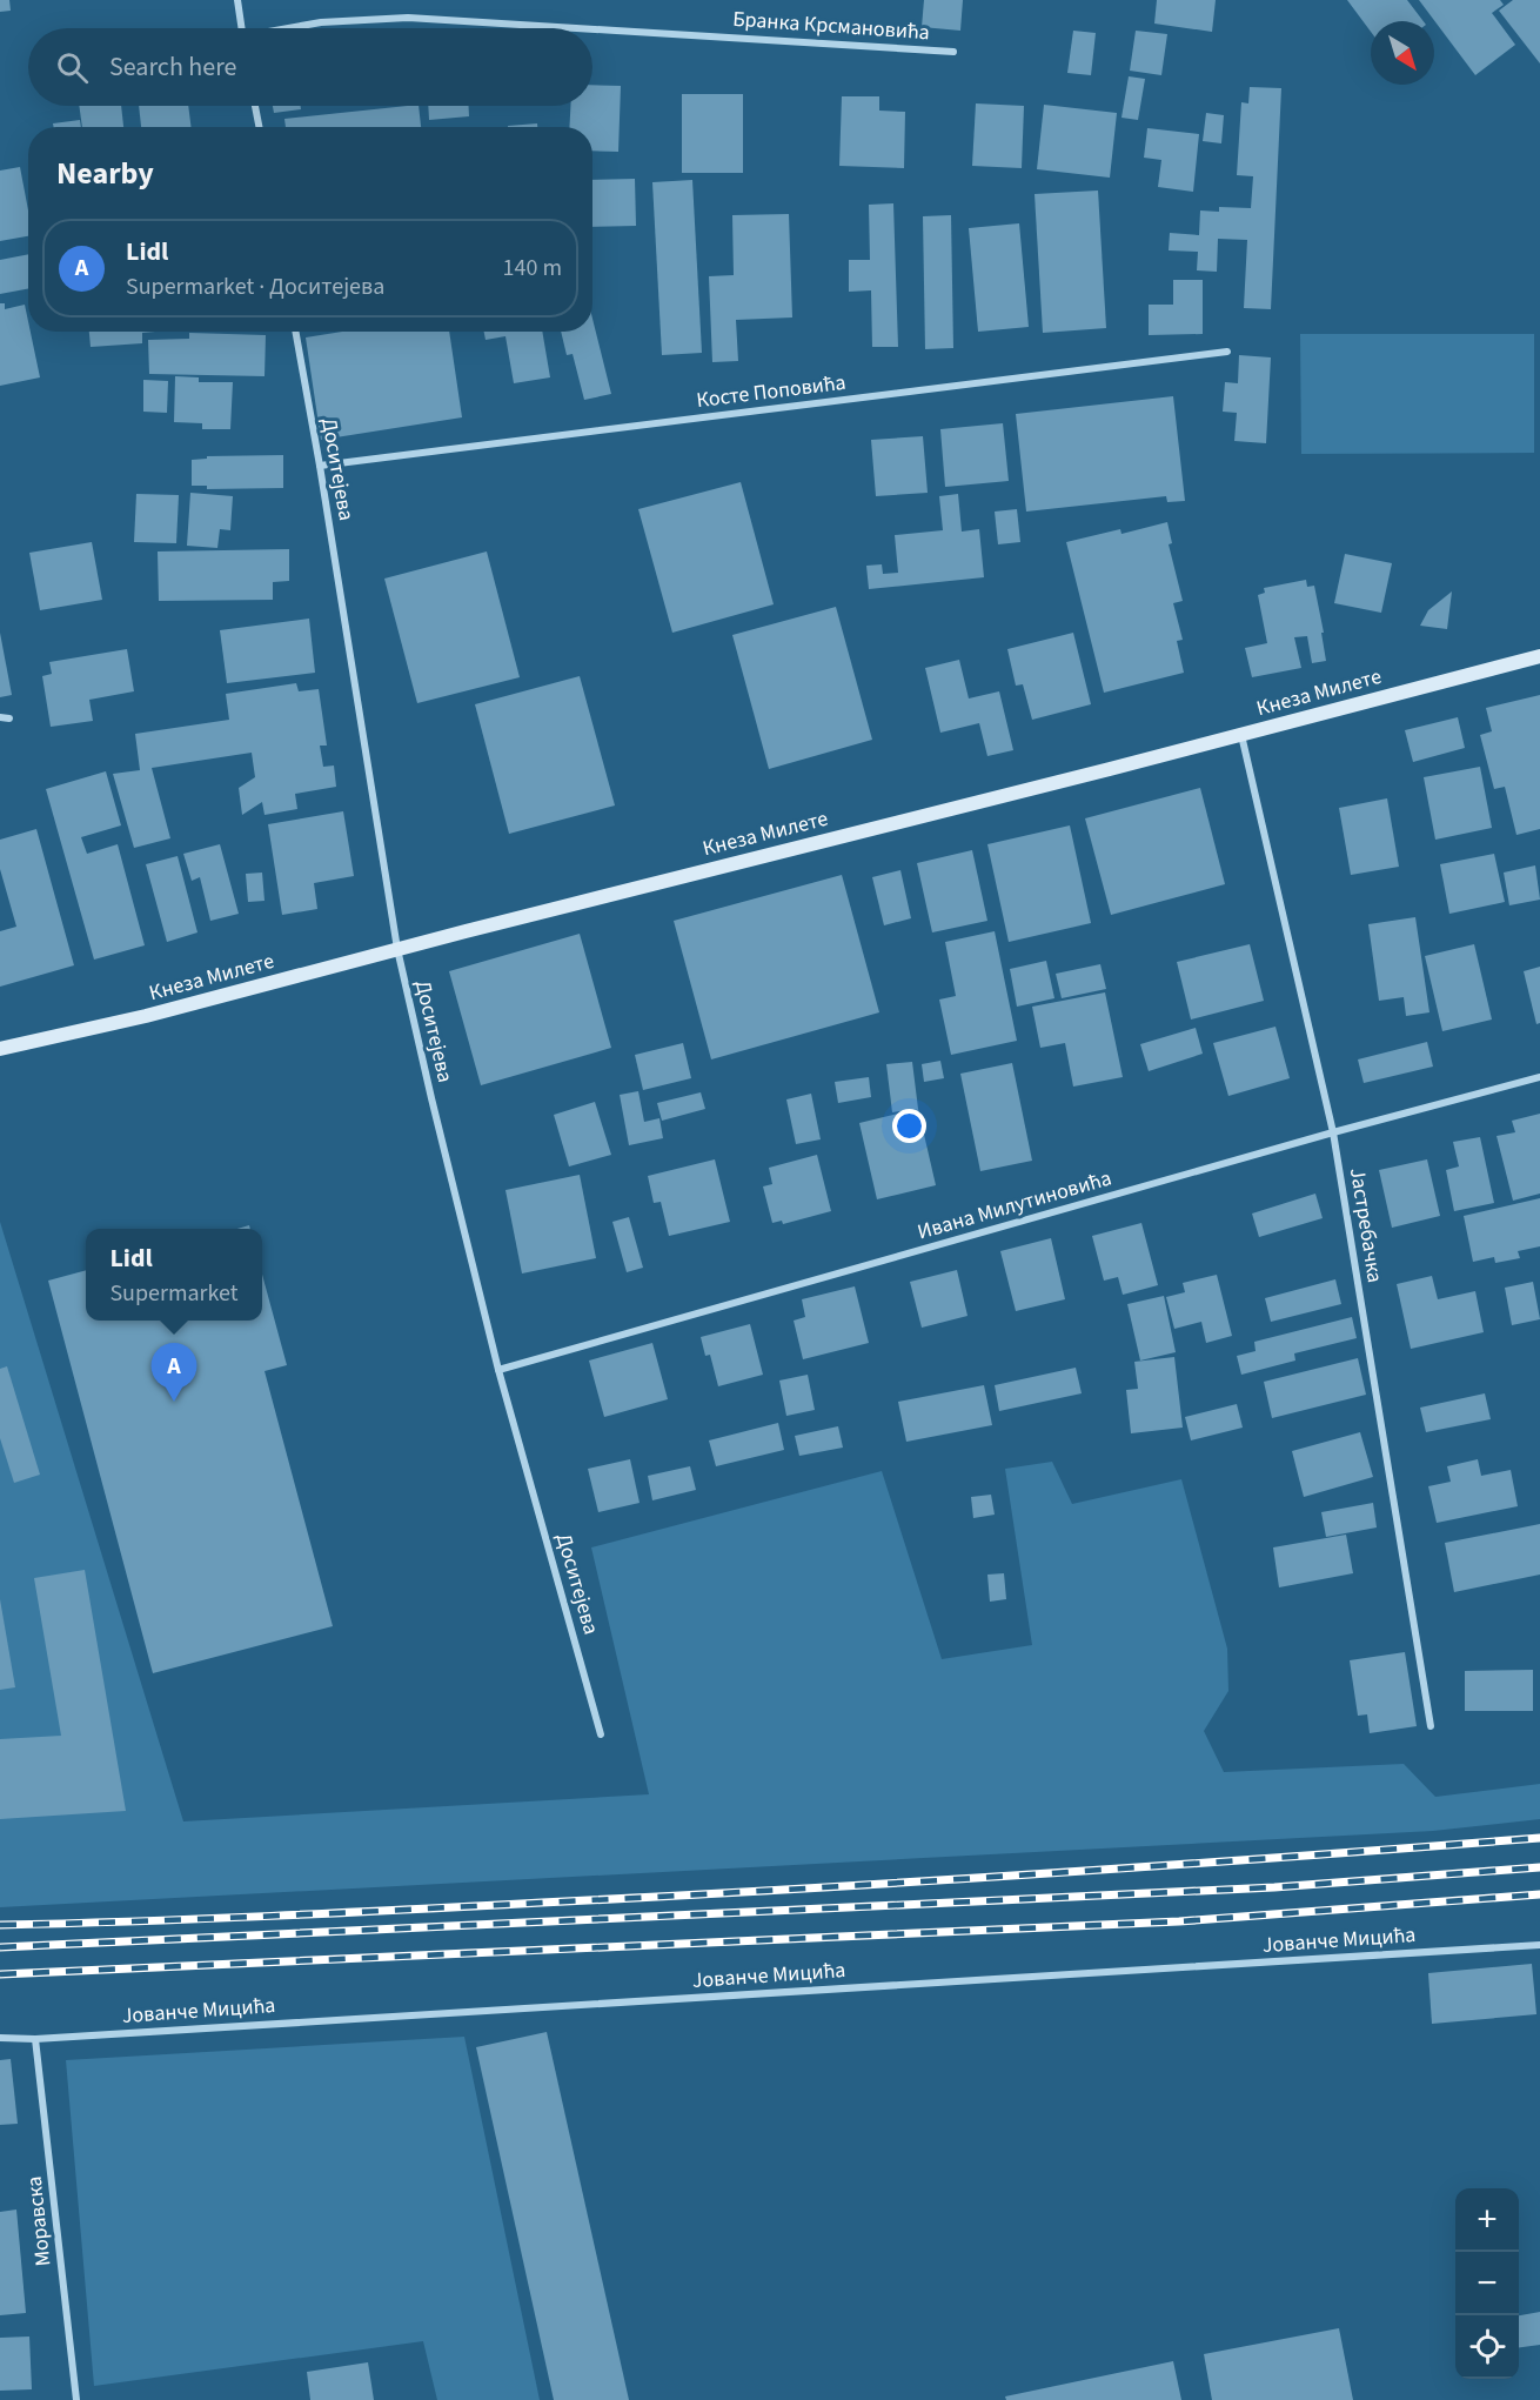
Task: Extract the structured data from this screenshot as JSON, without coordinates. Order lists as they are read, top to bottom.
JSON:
{
  "streets": {
    "main road": ["Кнеза Милете"],
    "street": [
      "Бранка Крсмановића",
      "Косте Поповића",
      "Доситејева",
      "Ивана Милутиновића",
      "Јастребачка",
      "Јованче Мицића",
      "Моравска"
    ]
  },
  "crossings": [
    ["Косте Поповића", "Доситејева"],
    ["Доситејева", "Кнеза Милете"],
    ["Доситејева", "Ивана Милутиновића"],
    ["Кнеза Милете", "Јастребачка"],
    ["Ивана Милутиновића", "Јастребачка"],
    ["Јованче Мицића", "Моравска"]
  ],
  "north": "bottom right",
  "page": {
    "search": "Search here",
    "heading": "Nearby",
    "list": [
      {
        "mark": "A",
        "name": "Lidl",
        "note": "Supermarket · Доситејева",
        "value": "140 m"
      }
    ],
    "popup": ["Lidl", "Supermarket"],
    "pins": "A",
    "map_buttons": ["+", "−"]
  }
}
